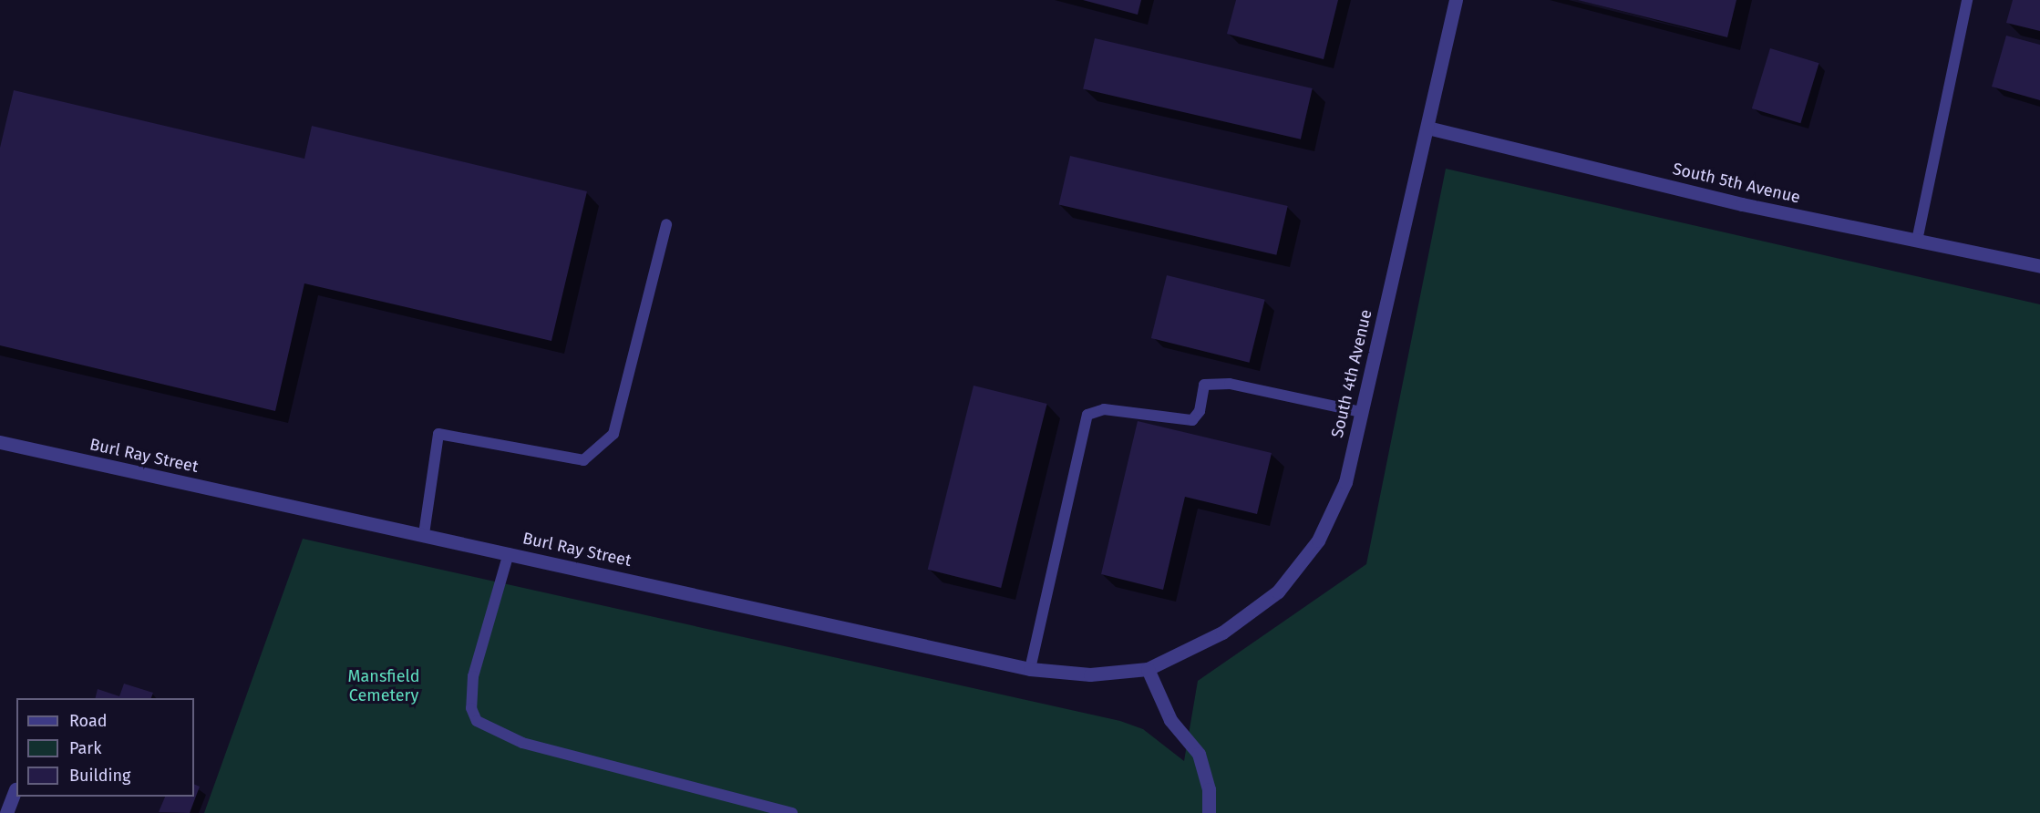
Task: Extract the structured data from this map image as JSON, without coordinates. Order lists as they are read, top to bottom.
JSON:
{
  "streets": {
    "street": ["South 5th Avenue", "South 4th Avenue", "Burl Ray Street"]
  },
  "crossings": [
    ["South 5th Avenue", "South 4th Avenue"],
    ["South 4th Avenue", "Burl Ray Street"]
  ],
  "parks": ["Mansfield Cemetery"],
  "legend": ["Road", "Park", "Building"]
}
